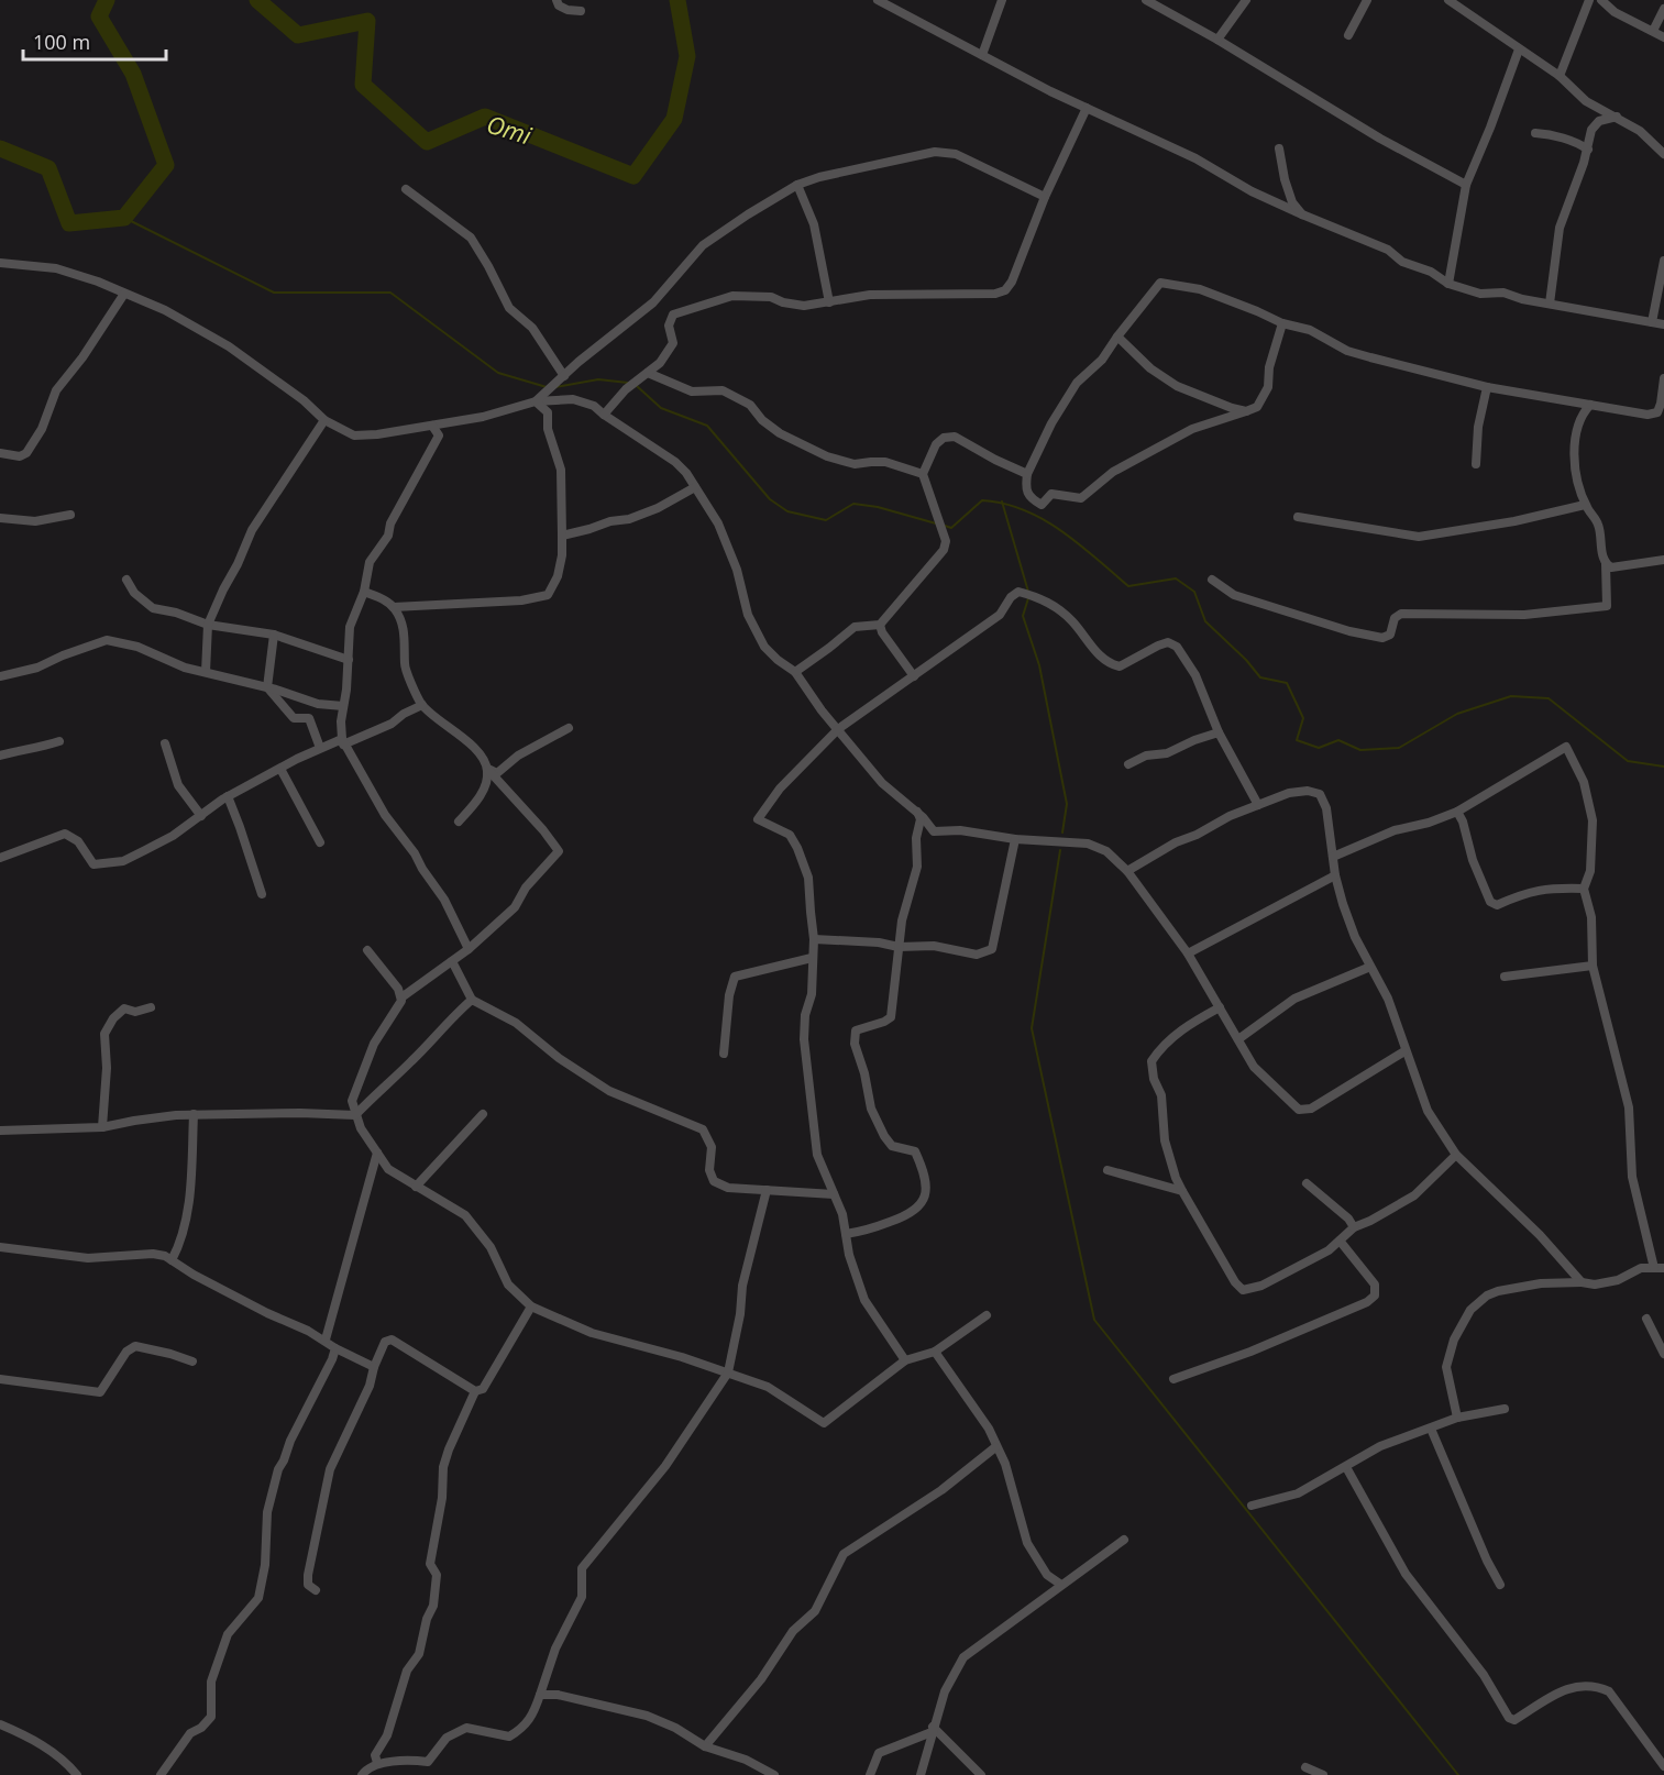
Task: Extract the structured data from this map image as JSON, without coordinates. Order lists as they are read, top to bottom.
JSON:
{
  "water": ["Omi"],
  "scale_bar": "100 m"
}
